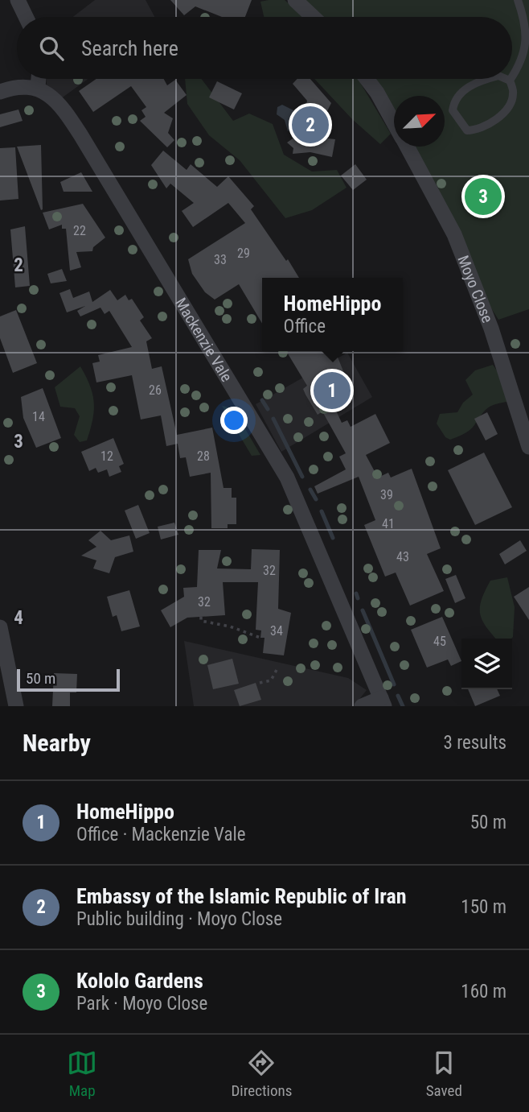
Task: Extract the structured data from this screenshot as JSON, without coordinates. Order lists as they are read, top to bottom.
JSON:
{
  "streets": {
    "street": ["Moyo Close", "Mackenzie Vale"]
  },
  "house_numbers": [
    "22",
    "29",
    "33",
    "26",
    "14",
    "12",
    "28",
    "39",
    "41",
    "43",
    "32",
    "32",
    "34",
    "45"
  ],
  "scale_bar": "50 m",
  "north": "top right",
  "page": {
    "search": "Search here",
    "pins": ["2", "3", "1"],
    "popup": ["HomeHippo", "Office"],
    "scale": "50 m",
    "heading": ["Nearby", "3 results"],
    "list": [
      {
        "mark": "1",
        "name": "HomeHippo",
        "note": "Office · Mackenzie Vale",
        "value": "50 m"
      },
      {
        "mark": "2",
        "name": "Embassy of the Islamic Republic of Iran",
        "note": "Public building · Moyo Close",
        "value": "150 m"
      },
      {
        "mark": "3",
        "name": "Kololo Gardens",
        "note": "Park · Moyo Close",
        "value": "160 m"
      }
    ],
    "nav": ["Map", "Directions", "Saved"]
  },
  "grid": {
    "rows": ["2", "3", "4"]
  }
}
